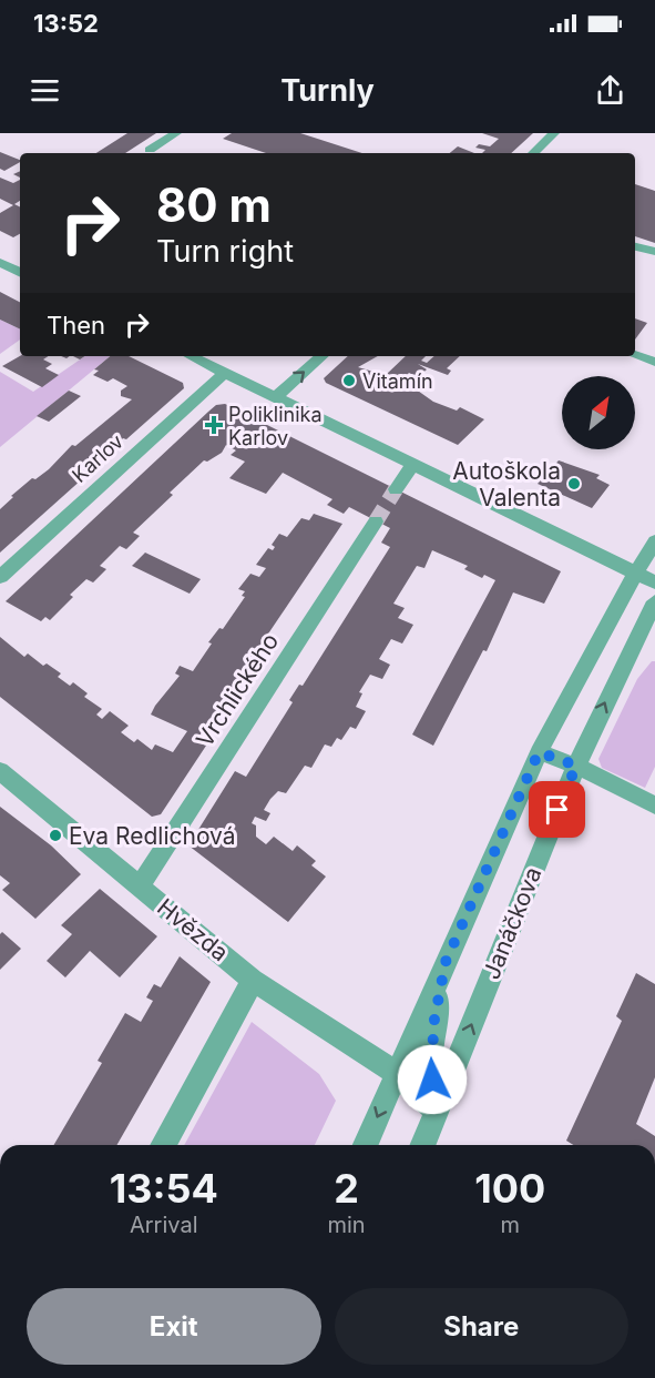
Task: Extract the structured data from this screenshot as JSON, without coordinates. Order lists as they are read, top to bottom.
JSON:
{
  "streets": {
    "street": [
      "Karlov",
      "Vrchlického",
      "Janáčkova",
      "Hvězda"
    ]
  },
  "crossings": [
    ["Vrchlického", "Hvězda"],
    ["Janáčkova", "Hvězda"]
  ],
  "places": {
    "other": ["Vitamín", "Autoškola Valenta", "Eva Redlichová"],
    "health": ["Poliklinika Karlov"]
  },
  "north": "top right",
  "page": {
    "status": "13:52",
    "header": "Turnly",
    "turn": ["80 m", "Turn right"],
    "then": "Then",
    "eta": [
      "13:54",
      "Arrival",
      "2",
      "min",
      "100",
      "m"
    ],
    "buttons": ["Exit", "Share"]
  }
}
